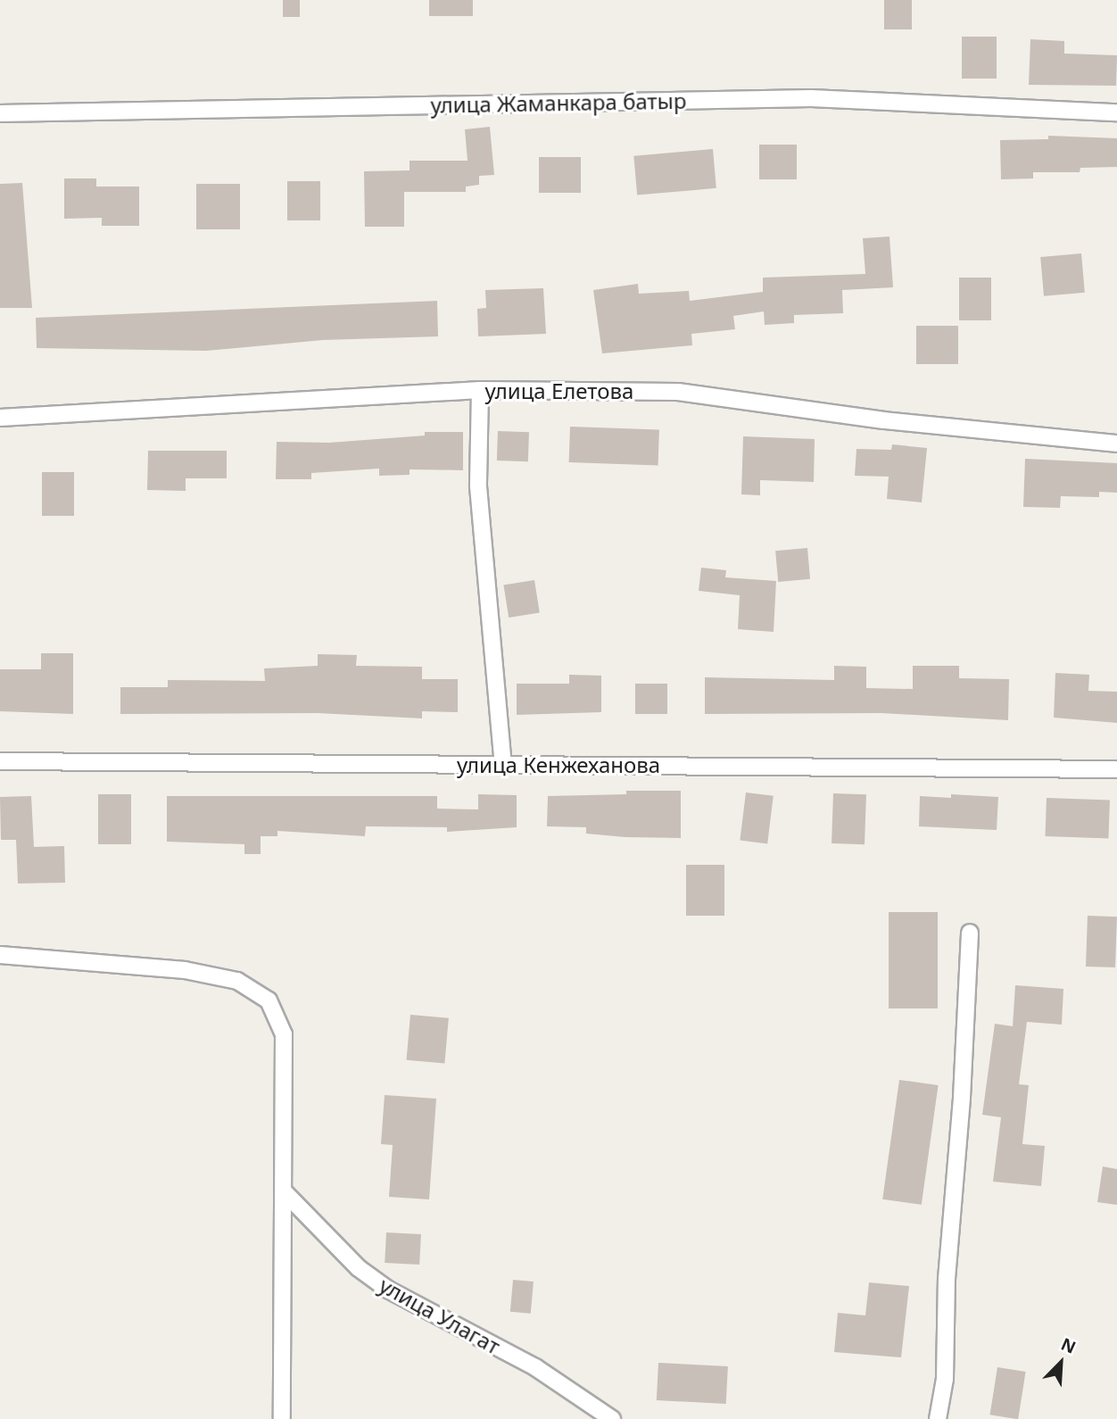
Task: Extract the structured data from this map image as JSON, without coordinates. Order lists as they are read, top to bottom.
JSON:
{
  "streets": {
    "street": [
      "улица Жаманкара батыр",
      "улица Елетова",
      "улица Кенжеханова",
      "улица Улагат"
    ]
  },
  "north": "top right"
}
